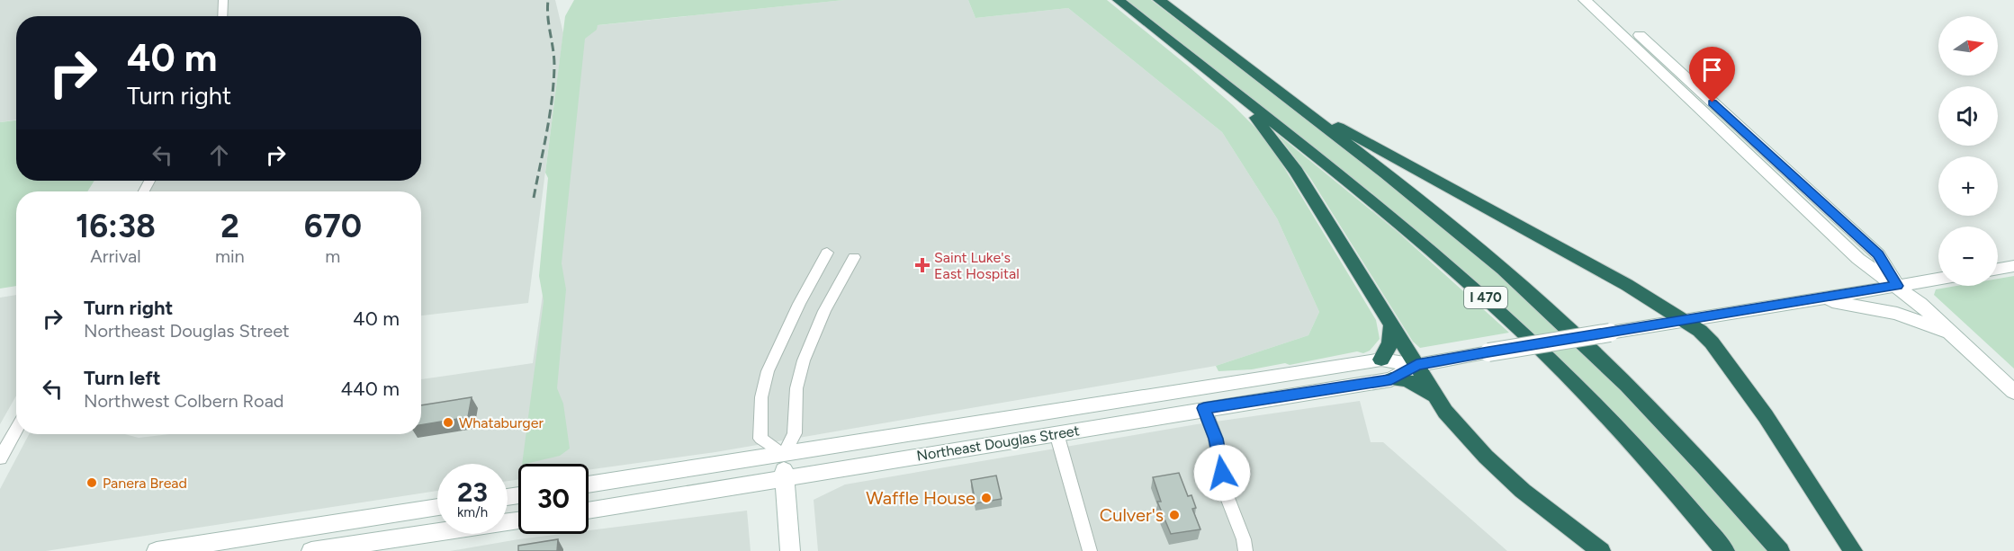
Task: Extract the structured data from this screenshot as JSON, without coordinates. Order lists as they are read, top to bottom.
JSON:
{
  "streets": {
    "highway": ["I 470"],
    "main road": ["Northeast Douglas Street"]
  },
  "places": {
    "health": ["Saint Luke's East Hospital"],
    "other": [
      "Whataburger",
      "Panera Bread",
      "Waffle House",
      "Culver's"
    ]
  },
  "north": "right",
  "page": {
    "map_buttons": ["+", "−"],
    "turn": ["40 m", "Turn right"],
    "eta": [
      "16:38",
      "Arrival",
      "2",
      "min",
      "670",
      "m"
    ],
    "list": [
      {
        "name": "Turn right",
        "note": "Northeast Douglas Street",
        "value": "40 m"
      },
      {
        "name": "Turn left",
        "note": "Northwest Colbern Road",
        "value": "440 m"
      }
    ],
    "speed": "23 km/h",
    "limit": "30"
  }
}
